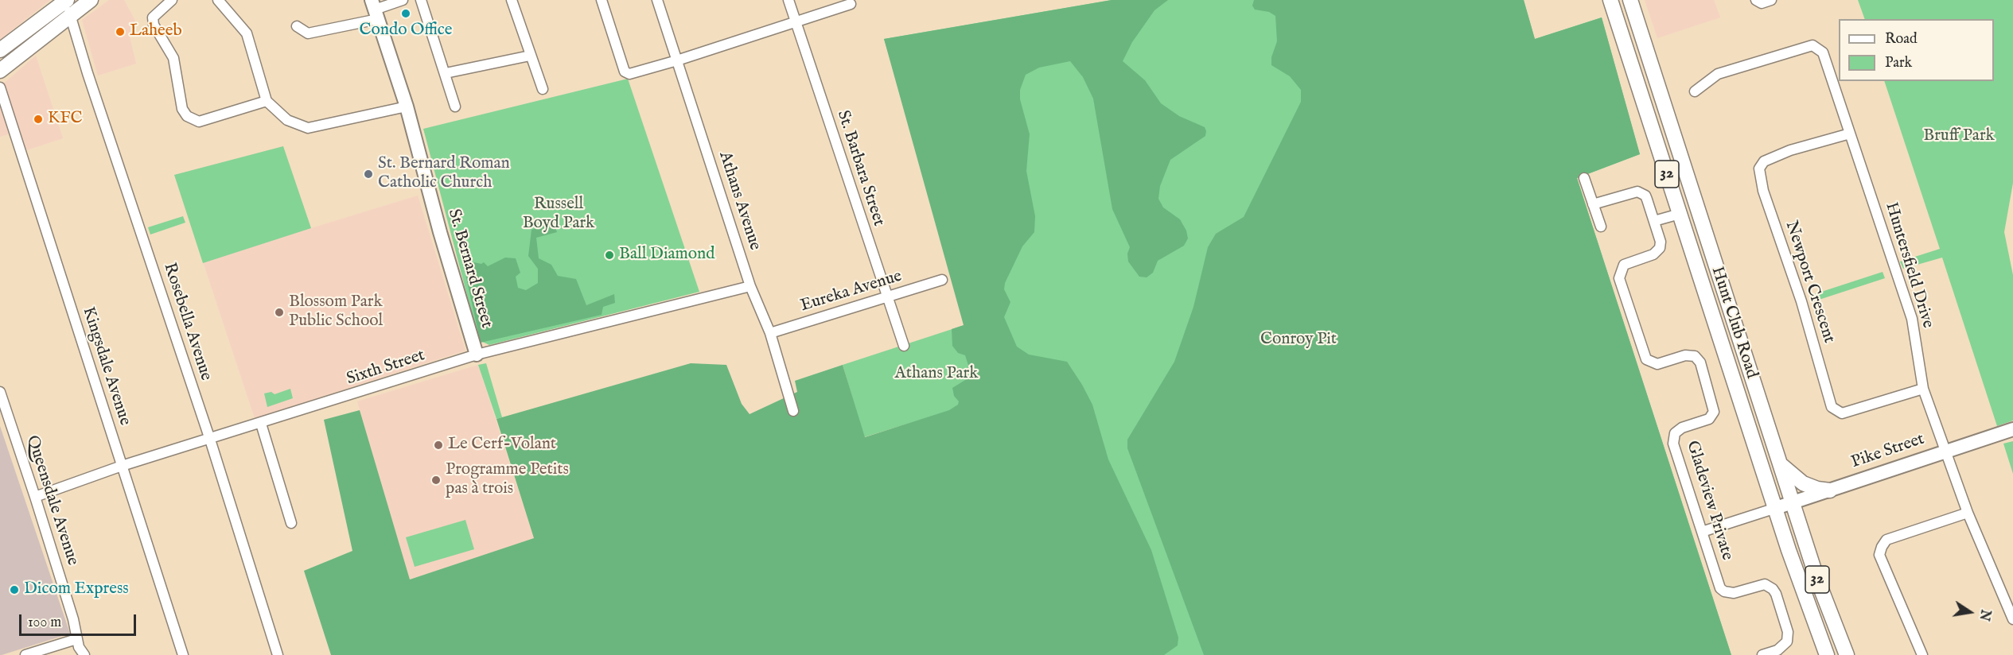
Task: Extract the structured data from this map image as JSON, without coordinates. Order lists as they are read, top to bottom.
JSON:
{
  "streets": {
    "main road": ["32", "Hunt Club Road"],
    "street": [
      "St. Barbara Street",
      "Athans Avenue",
      "Huntersfield Drive",
      "St. Bernard Street",
      "Newport Crescent",
      "Eureka Avenue",
      "Rosebella Avenue",
      "Kingsdale Avenue",
      "Sixth Street",
      "Pike Street",
      "Queensdale Avenue",
      "Gladeview Private"
    ]
  },
  "crossings": [
    ["St. Barbara Street", "Eureka Avenue"],
    ["Athans Avenue", "Eureka Avenue"],
    ["Athans Avenue", "Sixth Street"],
    ["Huntersfield Drive", "Newport Crescent"],
    ["Huntersfield Drive", "Pike Street"],
    ["St. Bernard Street", "Sixth Street"],
    ["Rosebella Avenue", "Sixth Street"],
    ["Hunt Club Road", "Pike Street"],
    ["Kingsdale Avenue", "Sixth Street"],
    ["Sixth Street", "Queensdale Avenue"]
  ],
  "parks": [
    "Bruff Park",
    "Russell Boyd Park",
    "Conroy Pit",
    "Athans Park"
  ],
  "places": [
    "Condo Office",
    "Laheeb",
    "KFC",
    "St. Bernard Roman Catholic Church",
    "Ball Diamond",
    "Blossom Park Public School",
    "Le Cerf-Volant",
    "Programme Petits pas à trois",
    "Dicom Express"
  ],
  "legend": ["Road", "Park"],
  "scale_bar": "100 m",
  "north": "right"
}
